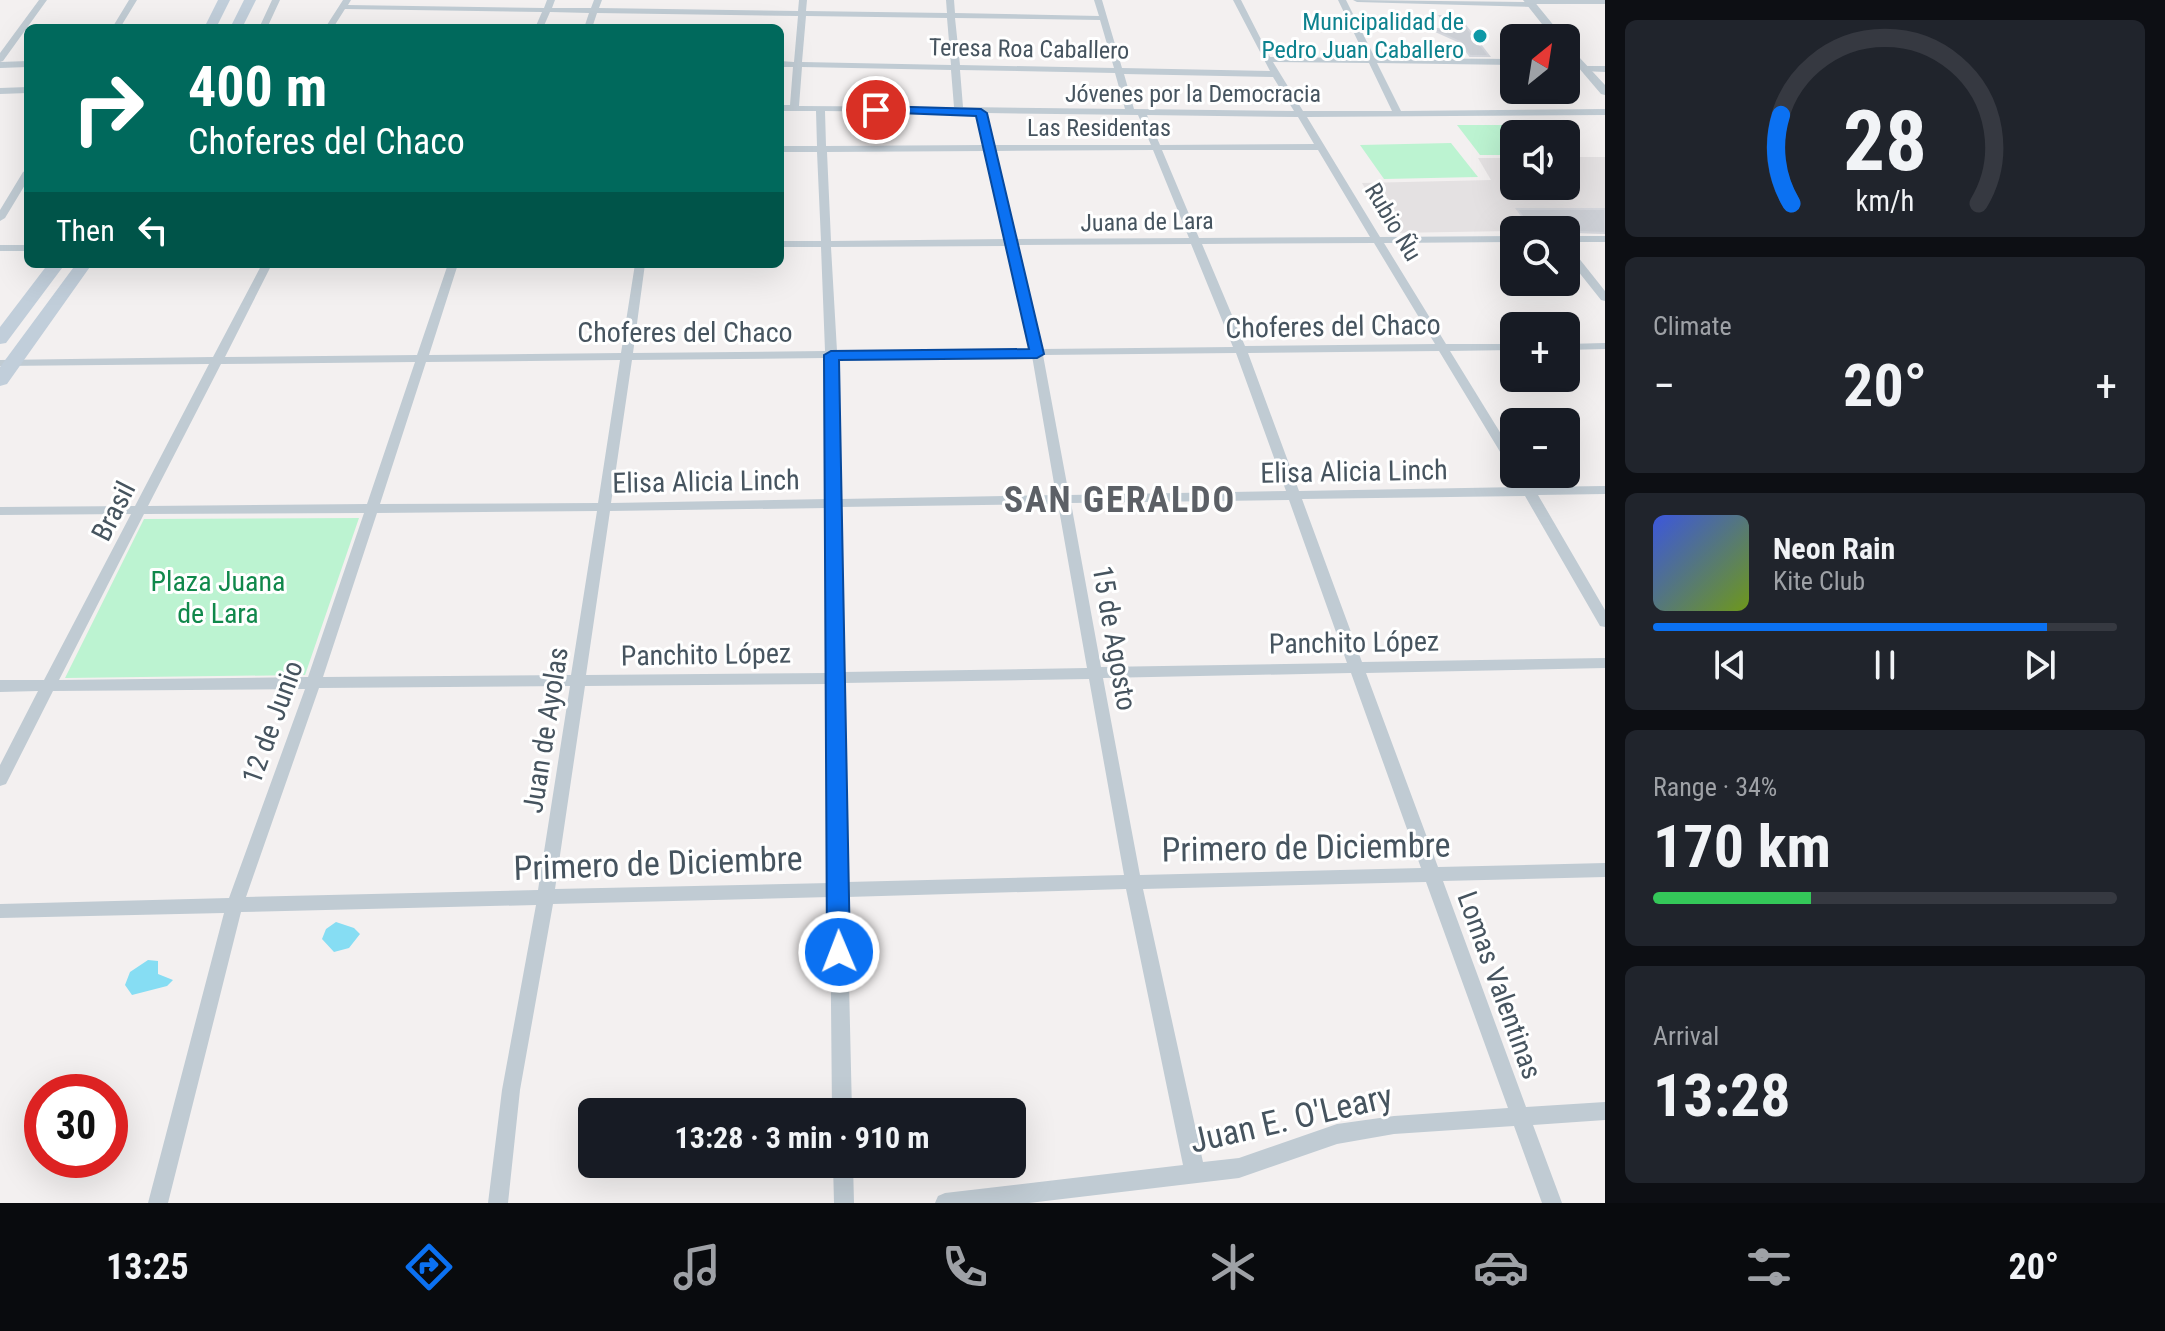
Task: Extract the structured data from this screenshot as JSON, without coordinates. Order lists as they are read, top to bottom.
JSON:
{
  "streets": {
    "street": [
      "Teresa Roa Caballero",
      "Jóvenes por la Democracia",
      "Las Residentas",
      "Juana de Lara",
      "Rubio Ñu",
      "Choferes del Chaco",
      "Elisa Alicia Linch",
      "Brasil",
      "15 de Agosto",
      "Panchito López",
      "12 de Junio",
      "Juan de Ayolas",
      "Primero de Diciembre",
      "Lomas Valentinas",
      "Juan E. O'Leary"
    ]
  },
  "crossings": [
    ["Teresa Roa Caballero", "Rubio Ñu"],
    ["Teresa Roa Caballero", "Lomas Valentinas"],
    ["Jóvenes por la Democracia", "Rubio Ñu"],
    ["Jóvenes por la Democracia", "15 de Agosto"],
    ["Jóvenes por la Democracia", "Lomas Valentinas"],
    ["Las Residentas", "Rubio Ñu"],
    ["Las Residentas", "15 de Agosto"],
    ["Las Residentas", "Lomas Valentinas"],
    ["Juana de Lara", "Rubio Ñu"],
    ["Juana de Lara", "15 de Agosto"],
    ["Juana de Lara", "Lomas Valentinas"],
    ["Rubio Ñu", "Choferes del Chaco"],
    ["Choferes del Chaco", "Brasil"],
    ["Choferes del Chaco", "15 de Agosto"],
    ["Choferes del Chaco", "12 de Junio"],
    ["Choferes del Chaco", "Juan de Ayolas"],
    ["Choferes del Chaco", "Lomas Valentinas"],
    ["Elisa Alicia Linch", "Brasil"],
    ["Elisa Alicia Linch", "15 de Agosto"],
    ["Elisa Alicia Linch", "12 de Junio"],
    ["Elisa Alicia Linch", "Juan de Ayolas"],
    ["Elisa Alicia Linch", "Lomas Valentinas"],
    ["Brasil", "Panchito López"],
    ["15 de Agosto", "Panchito López"],
    ["15 de Agosto", "Primero de Diciembre"],
    ["15 de Agosto", "Juan E. O'Leary"],
    ["Panchito López", "12 de Junio"],
    ["Panchito López", "Juan de Ayolas"],
    ["Panchito López", "Lomas Valentinas"],
    ["12 de Junio", "Primero de Diciembre"],
    ["Juan de Ayolas", "Primero de Diciembre"],
    ["Primero de Diciembre", "Lomas Valentinas"],
    ["Lomas Valentinas", "Juan E. O'Leary"]
  ],
  "districts": ["SAN GERALDO"],
  "parks": ["Plaza Juana de Lara"],
  "places": ["Municipalidad de Pedro Juan Caballero"],
  "north": "top right",
  "page": {
    "map_buttons": ["+", "−"],
    "turn": ["400 m", "Choferes del Chaco"],
    "then": "Then",
    "tile": [
      "Climate",
      ["Range · 34%", "170 km"],
      ["Arrival", "13:28"]
    ],
    "heat": ["−", "20°", "+"],
    "song": ["Neon Rain", "Kite Club"],
    "limit": "30",
    "trip": "13:28 · 3 min · 910 m",
    "tabs": ["13:25", "20°"],
    "gauge": ["28", "km/h"]
  }
}
